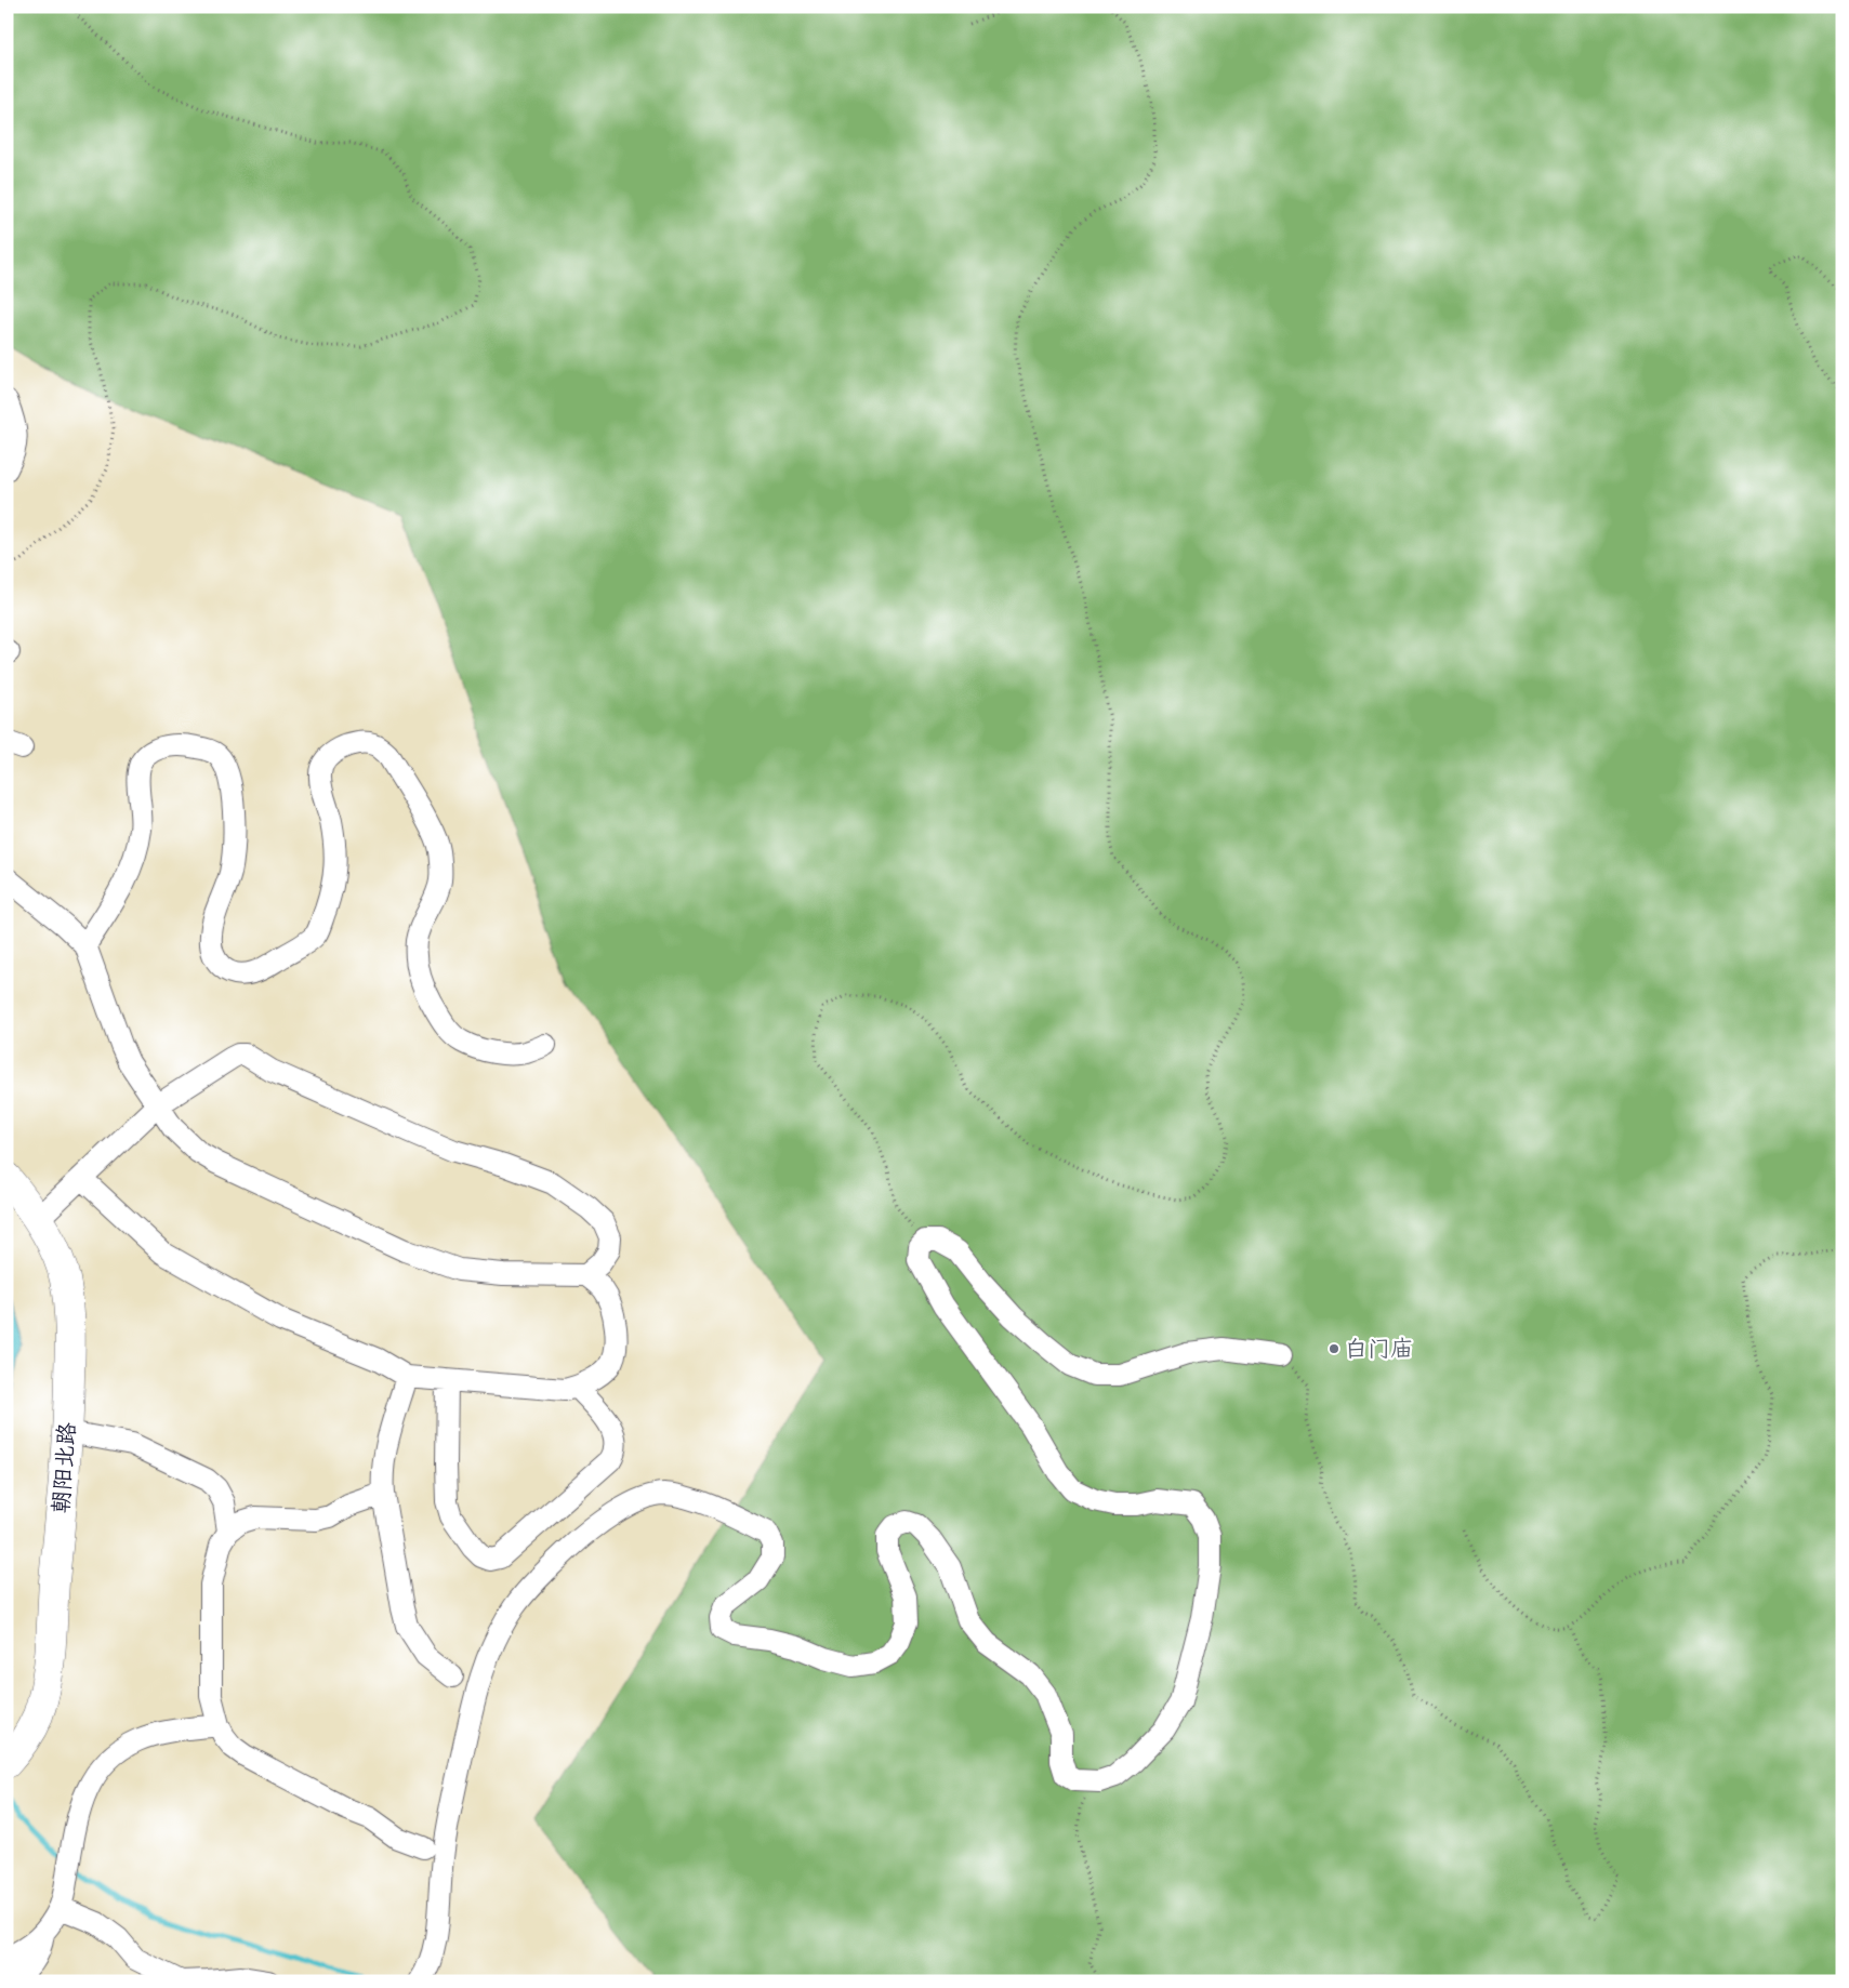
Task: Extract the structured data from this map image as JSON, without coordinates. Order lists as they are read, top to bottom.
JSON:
{
  "streets": {
    "main road": ["朝阳北路"]
  },
  "places": ["白门庙"]
}
